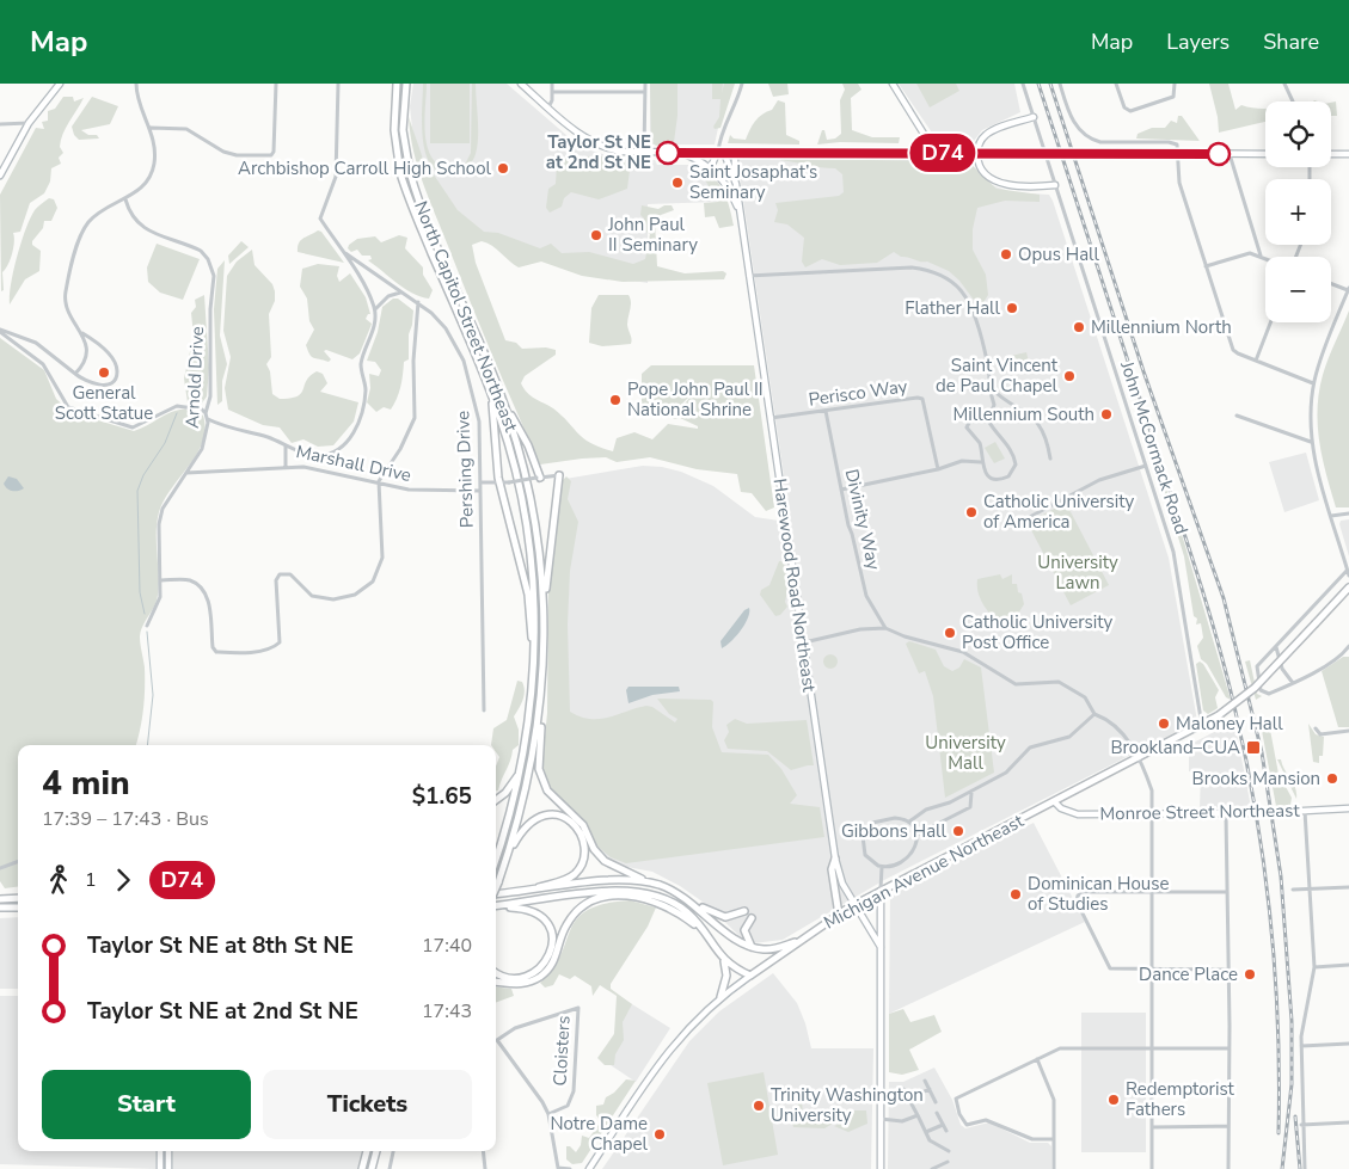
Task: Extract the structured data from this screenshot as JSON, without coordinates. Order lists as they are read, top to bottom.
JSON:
{
  "streets": {
    "main road": [
      "North Capitol Street Northeast",
      "Harewood Road Northeast",
      "Monroe Street Northeast",
      "Michigan Avenue Northeast"
    ],
    "street": [
      "Arnold Drive",
      "Perisco Way",
      "John McCormack Road",
      "Marshall Drive",
      "Pershing Drive",
      "Divinity Way",
      "Cloisters"
    ]
  },
  "crossings": [
    ["Arnold Drive", "Marshall Drive"],
    ["Perisco Way", "Divinity Way"],
    ["Perisco Way", "Harewood Road Northeast"],
    ["John McCormack Road", "Michigan Avenue Northeast"],
    ["Marshall Drive", "Pershing Drive"],
    ["Harewood Road Northeast", "Michigan Avenue Northeast"],
    ["Monroe Street Northeast", "Michigan Avenue Northeast"]
  ],
  "parks": ["University Lawn", "University Mall"],
  "places": {
    "other": [
      "Taylor St NE at 2nd St NE",
      "Archbishop Carroll High School",
      "Saint Josaphat’s Seminary",
      "John Paul II Seminary",
      "Opus Hall",
      "Flather Hall",
      "Millennium North",
      "General Scott Statue",
      "Saint Vincent de Paul Chapel",
      "Pope John Paul II National Shrine",
      "Millennium South",
      "Catholic University of America",
      "Catholic University Post Office",
      "Maloney Hall",
      "Brooks Mansion",
      "Gibbons Hall",
      "Dominican House of Studies",
      "Dance Place",
      "Redemptorist Fathers",
      "Trinity Washington University",
      "Notre Dame Chapel"
    ],
    "transit": ["Brookland–CUA"]
  },
  "lines": ["bus line D74"],
  "page": {
    "header": "Map",
    "nav": ["Map", "Layers", "Share"],
    "on_map": "D74",
    "map_buttons": ["+", "−"],
    "heading": ["4 min", "17:39 – 17:43 · Bus", "$1.65"],
    "legs": ["1", "D74"],
    "list": [
      {
        "name": "Taylor St NE at 8th St NE",
        "value": "17:40"
      },
      {
        "name": "Taylor St NE at 2nd St NE",
        "value": "17:43"
      }
    ],
    "buttons": ["Start", "Tickets"]
  }
}
